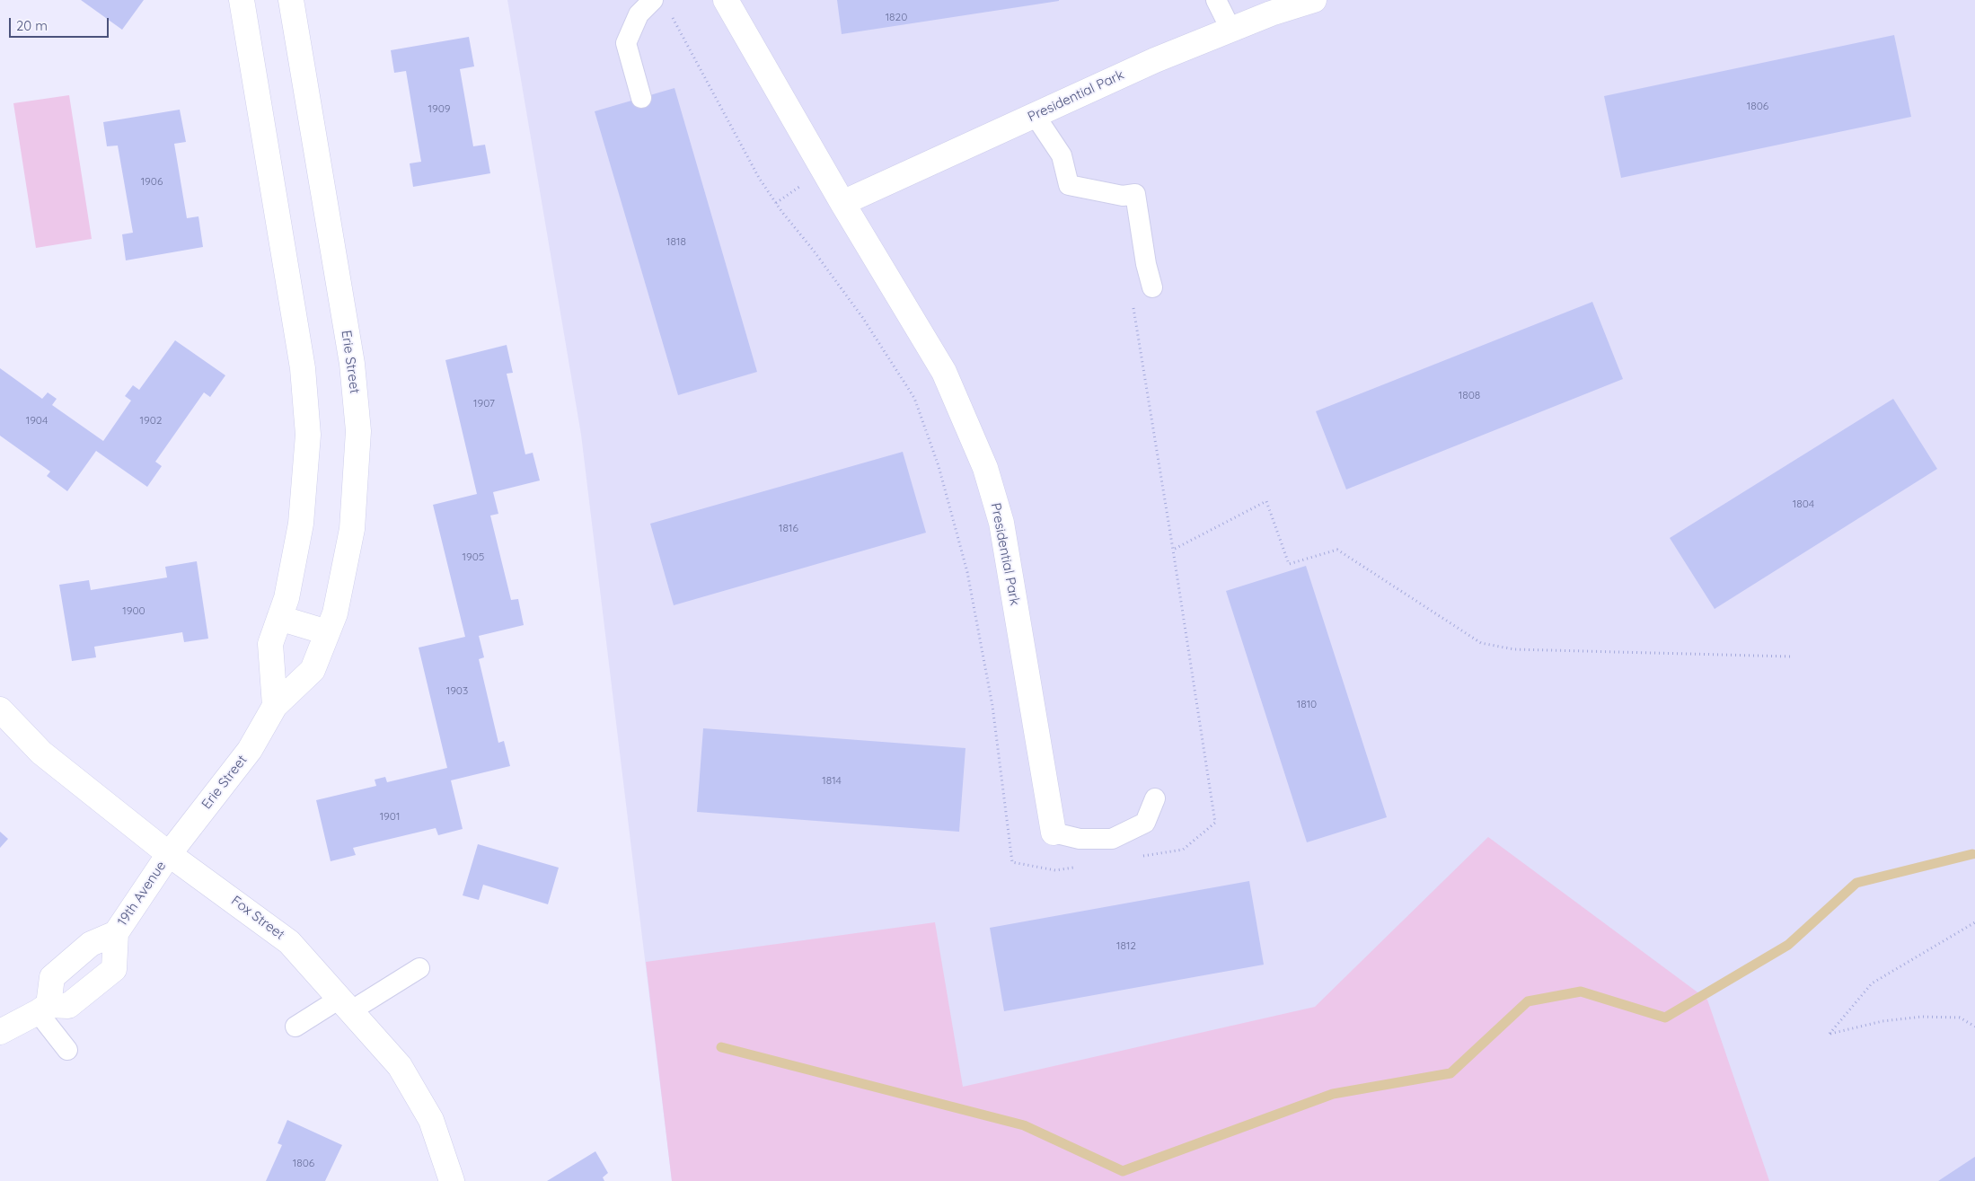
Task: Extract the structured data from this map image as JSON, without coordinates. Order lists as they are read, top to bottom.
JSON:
{
  "streets": {
    "street": [
      "Presidential Park",
      "Erie Street",
      "19th Avenue",
      "Fox Street"
    ]
  },
  "crossings": [
    ["Erie Street", "19th Avenue"],
    ["Erie Street", "Fox Street"],
    ["19th Avenue", "Fox Street"]
  ],
  "house_numbers": [
    "1820",
    "1806",
    "1909",
    "1906",
    "1818",
    "1808",
    "1907",
    "1904",
    "1902",
    "1804",
    "1816",
    "1905",
    "1900",
    "1903",
    "1810",
    "1814",
    "1901",
    "1812",
    "1806"
  ],
  "scale_bar": "20 m"
}
